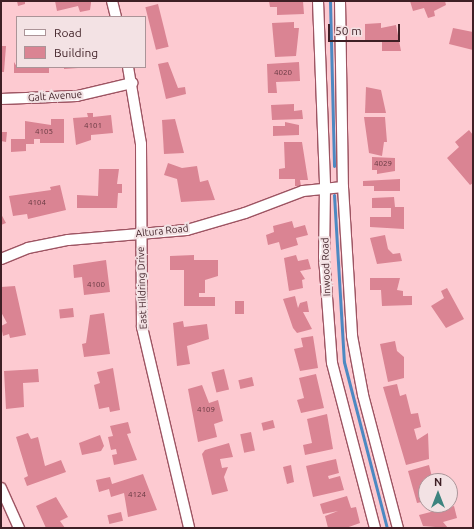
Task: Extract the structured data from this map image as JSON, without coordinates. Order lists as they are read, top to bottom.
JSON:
{
  "streets": {
    "street": [
      "Galt Avenue",
      "Altura Road",
      "Inwood Road",
      "East Hildring Drive"
    ]
  },
  "crossings": [
    ["Galt Avenue", "East Hildring Drive"],
    ["Altura Road", "Inwood Road"],
    ["Altura Road", "East Hildring Drive"]
  ],
  "house_numbers": [
    "4020",
    "4101",
    "4105",
    "4029",
    "4104",
    "4100",
    "4109",
    "4124"
  ],
  "legend": ["Road", "Building"],
  "scale_bar": "50 m",
  "north": "top"
}
